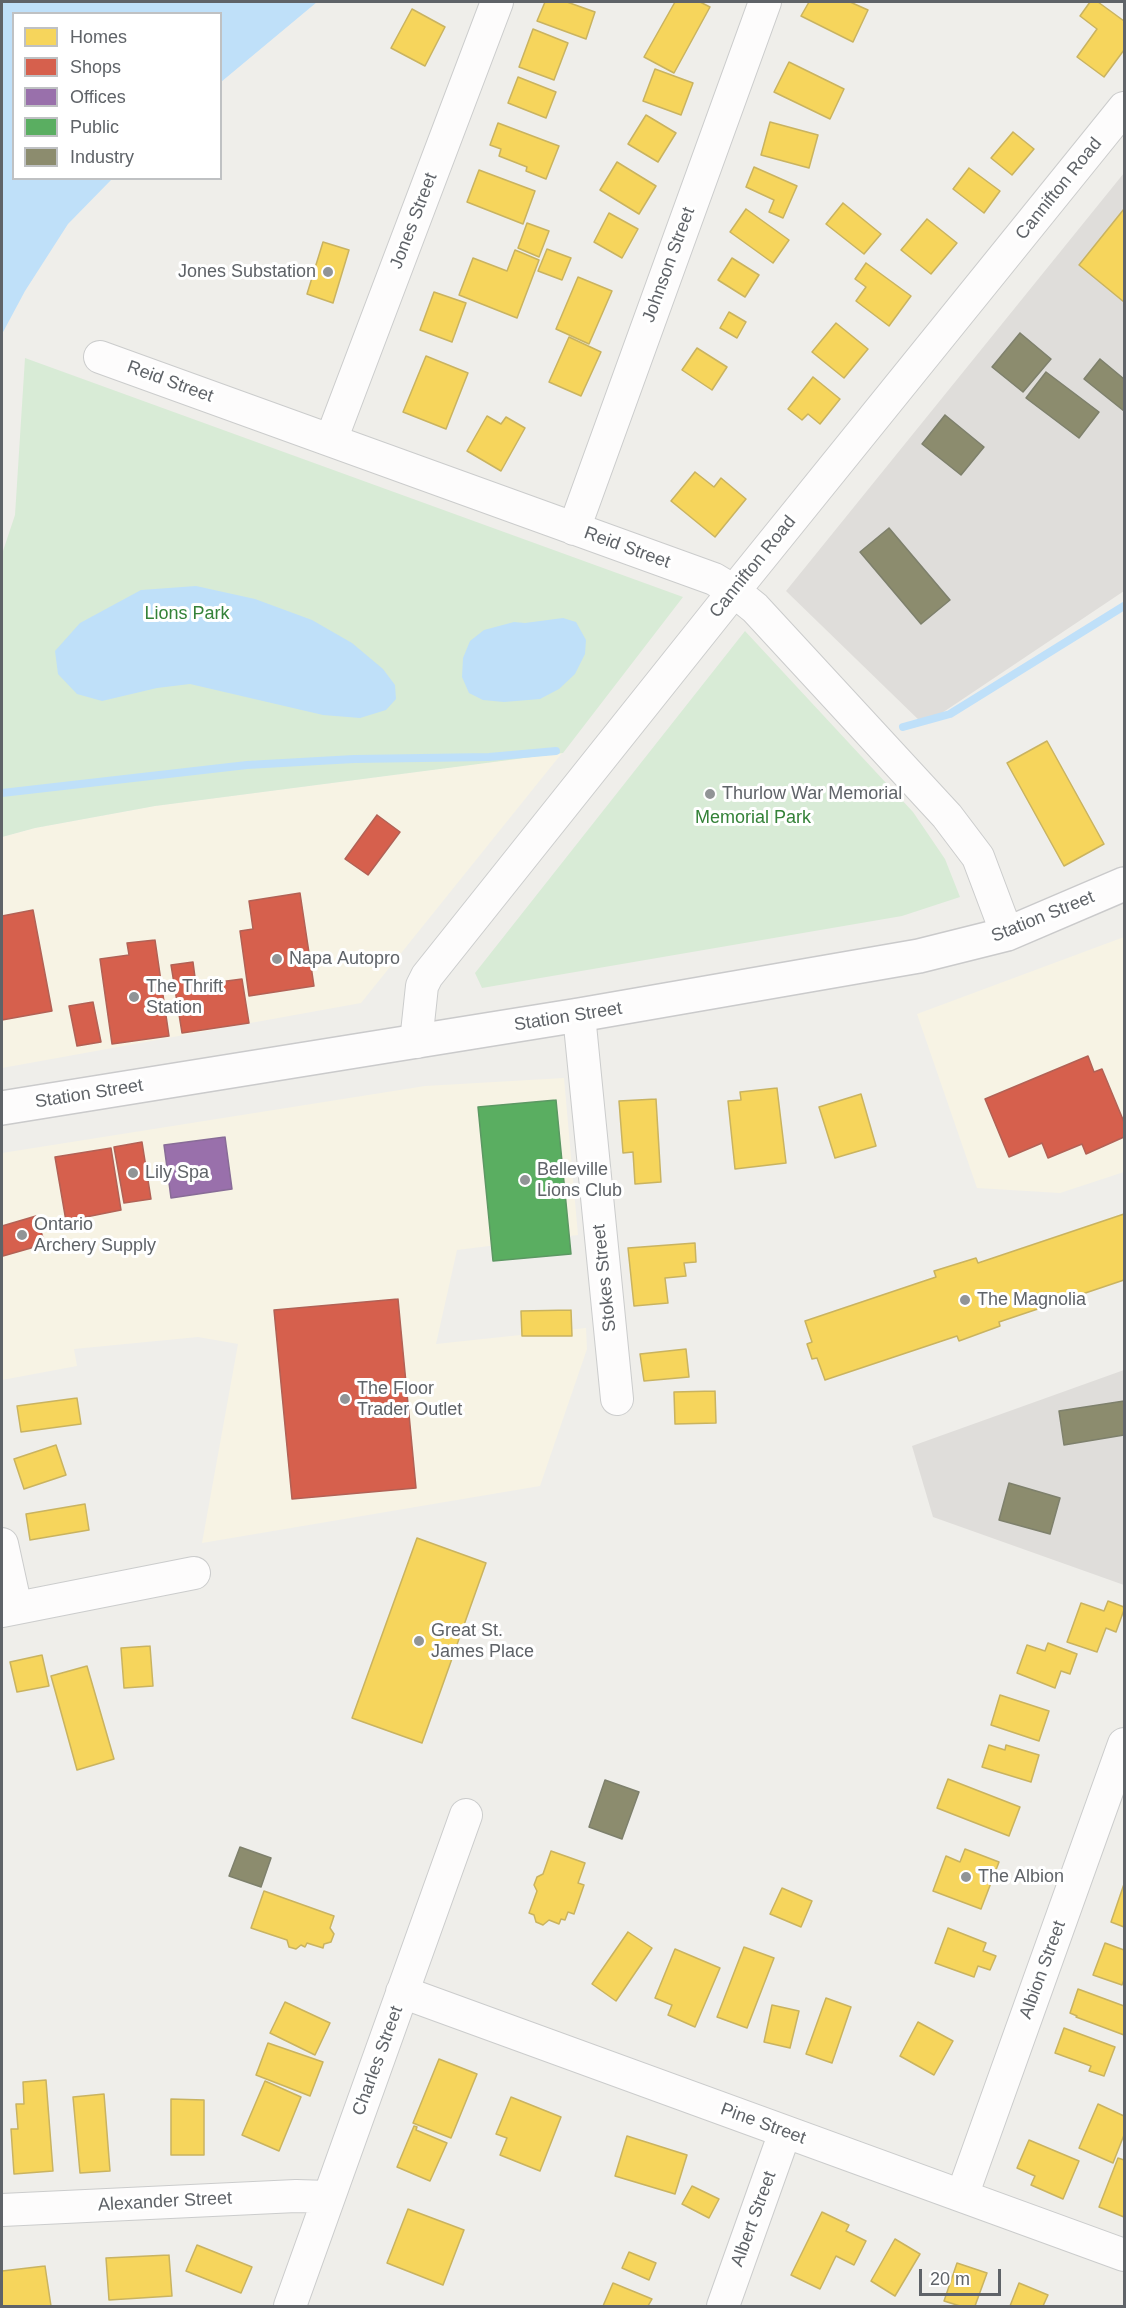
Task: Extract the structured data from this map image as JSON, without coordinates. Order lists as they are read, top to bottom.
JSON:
{
  "streets": {
    "main road": ["Station Street"],
    "street": [
      "Cannifton Road",
      "Jones Street",
      "Johnson Street",
      "Reid Street",
      "Stokes Street",
      "Albion Street",
      "Charles Street",
      "Pine Street",
      "Alexander Street",
      "Albert Street"
    ]
  },
  "crossings": [
    ["Cannifton Road", "Reid Street"],
    ["Cannifton Road", "Station Street"],
    ["Jones Street", "Reid Street"],
    ["Johnson Street", "Reid Street"],
    ["Reid Street", "Station Street"],
    ["Station Street", "Stokes Street"],
    ["Albion Street", "Pine Street"],
    ["Charles Street", "Pine Street"],
    ["Charles Street", "Alexander Street"],
    ["Pine Street", "Albert Street"]
  ],
  "parks": ["Lions Park", "Memorial Park"],
  "places": [
    "Jones Substation",
    "Thurlow War Memorial",
    "Napa Autopro",
    "The Thrift Station",
    "Lily Spa",
    "Belleville Lions Club",
    "Ontario Archery Supply",
    "The Magnolia",
    "The Floor Trader Outlet",
    "Great St. James Place",
    "The Albion"
  ],
  "legend": [
    "Homes",
    "Shops",
    "Offices",
    "Public",
    "Industry"
  ],
  "scale_bar": "20 m"
}
